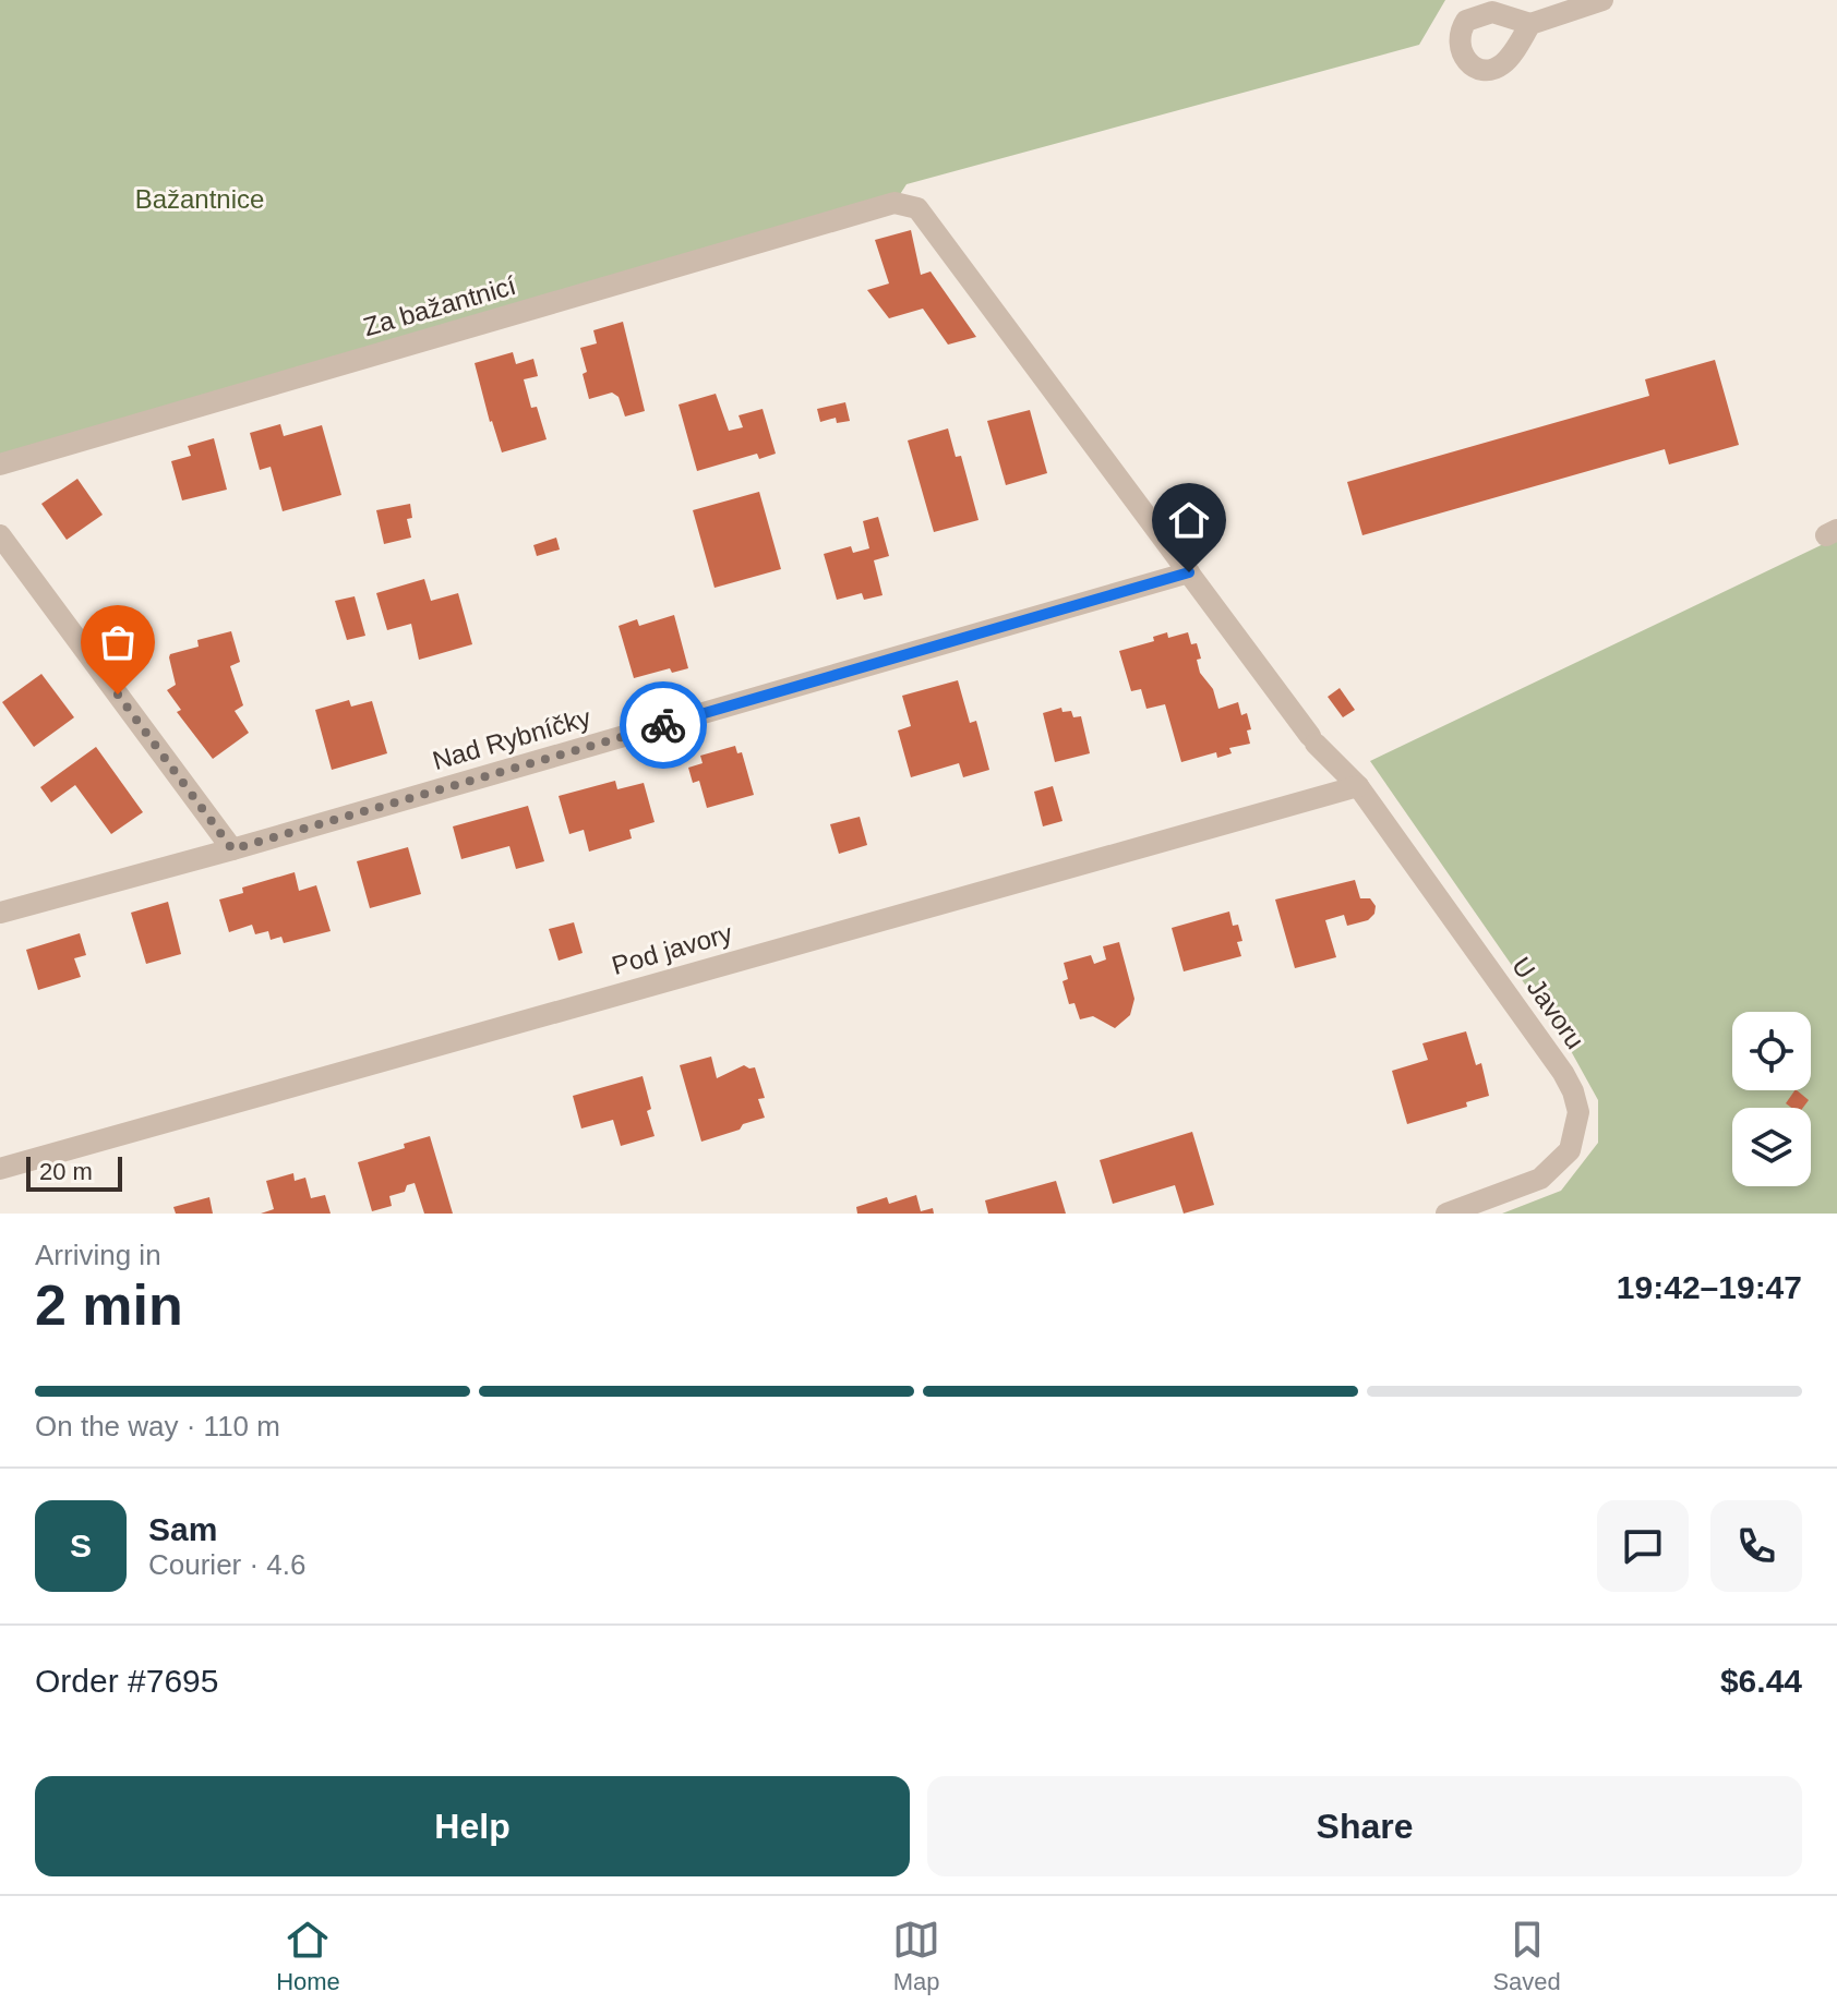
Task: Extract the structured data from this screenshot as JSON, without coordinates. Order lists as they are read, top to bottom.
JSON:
{
  "streets": {
    "street": [
      "Za bažantnicí",
      "Nad Rybníčky",
      "Pod javory",
      "U Javoru"
    ]
  },
  "crossings": [
    ["Za bažantnicí", "U Javoru"],
    ["Nad Rybníčky", "U Javoru"],
    ["Pod javory", "U Javoru"]
  ],
  "parks": ["Bažantnice"],
  "scale_bar": "20 m",
  "page": {
    "scale": "20 m",
    "heading": ["2 min", "Arriving in", "19:42–19:47"],
    "panel": [
      "Sam",
      "Courier · 4.6",
      "Order #7695",
      "$6.44"
    ],
    "bar": "On the way · 110 m",
    "round": "S",
    "buttons": ["Help", "Share"],
    "tabs": ["Home", "Map", "Saved"]
  }
}
